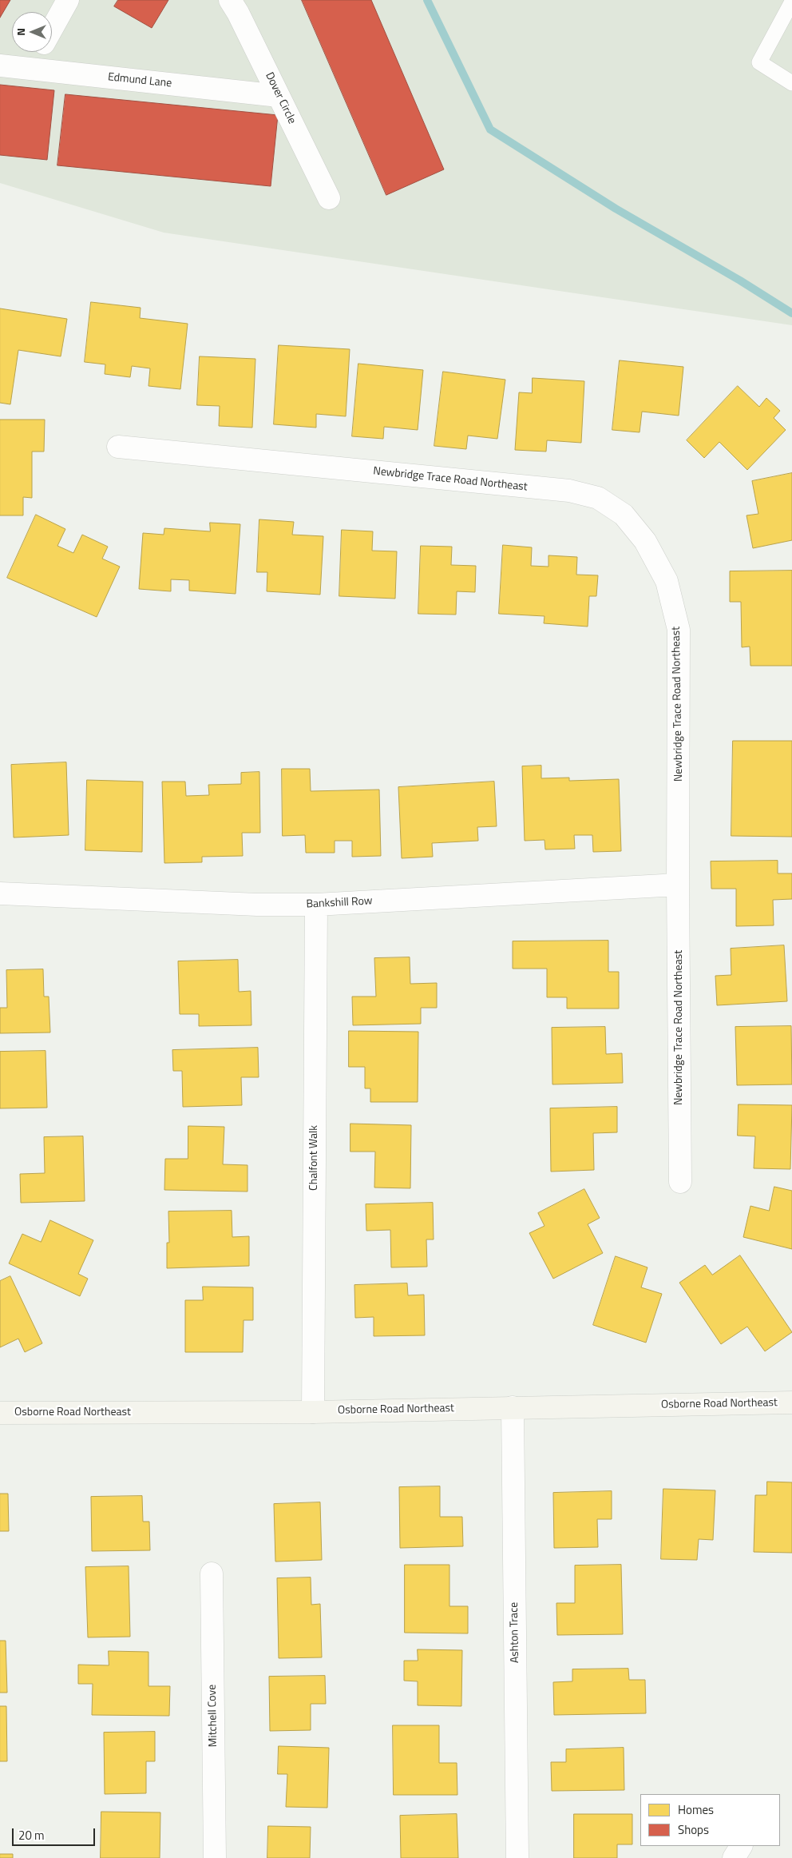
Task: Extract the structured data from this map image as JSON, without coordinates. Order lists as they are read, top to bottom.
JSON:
{
  "streets": {
    "street": [
      "Edmund Lane",
      "Dover Circle",
      "Newbridge Trace Road Northeast",
      "Bankshill Row",
      "Chalfont Walk",
      "Osborne Road Northeast",
      "Ashton Trace",
      "Mitchell Cove"
    ]
  },
  "crossings": [
    ["Edmund Lane", "Dover Circle"],
    ["Newbridge Trace Road Northeast", "Bankshill Row"],
    ["Bankshill Row", "Chalfont Walk"],
    ["Chalfont Walk", "Osborne Road Northeast"],
    ["Osborne Road Northeast", "Ashton Trace"]
  ],
  "legend": ["Homes", "Shops"],
  "scale_bar": "20 m",
  "north": "left"
}
